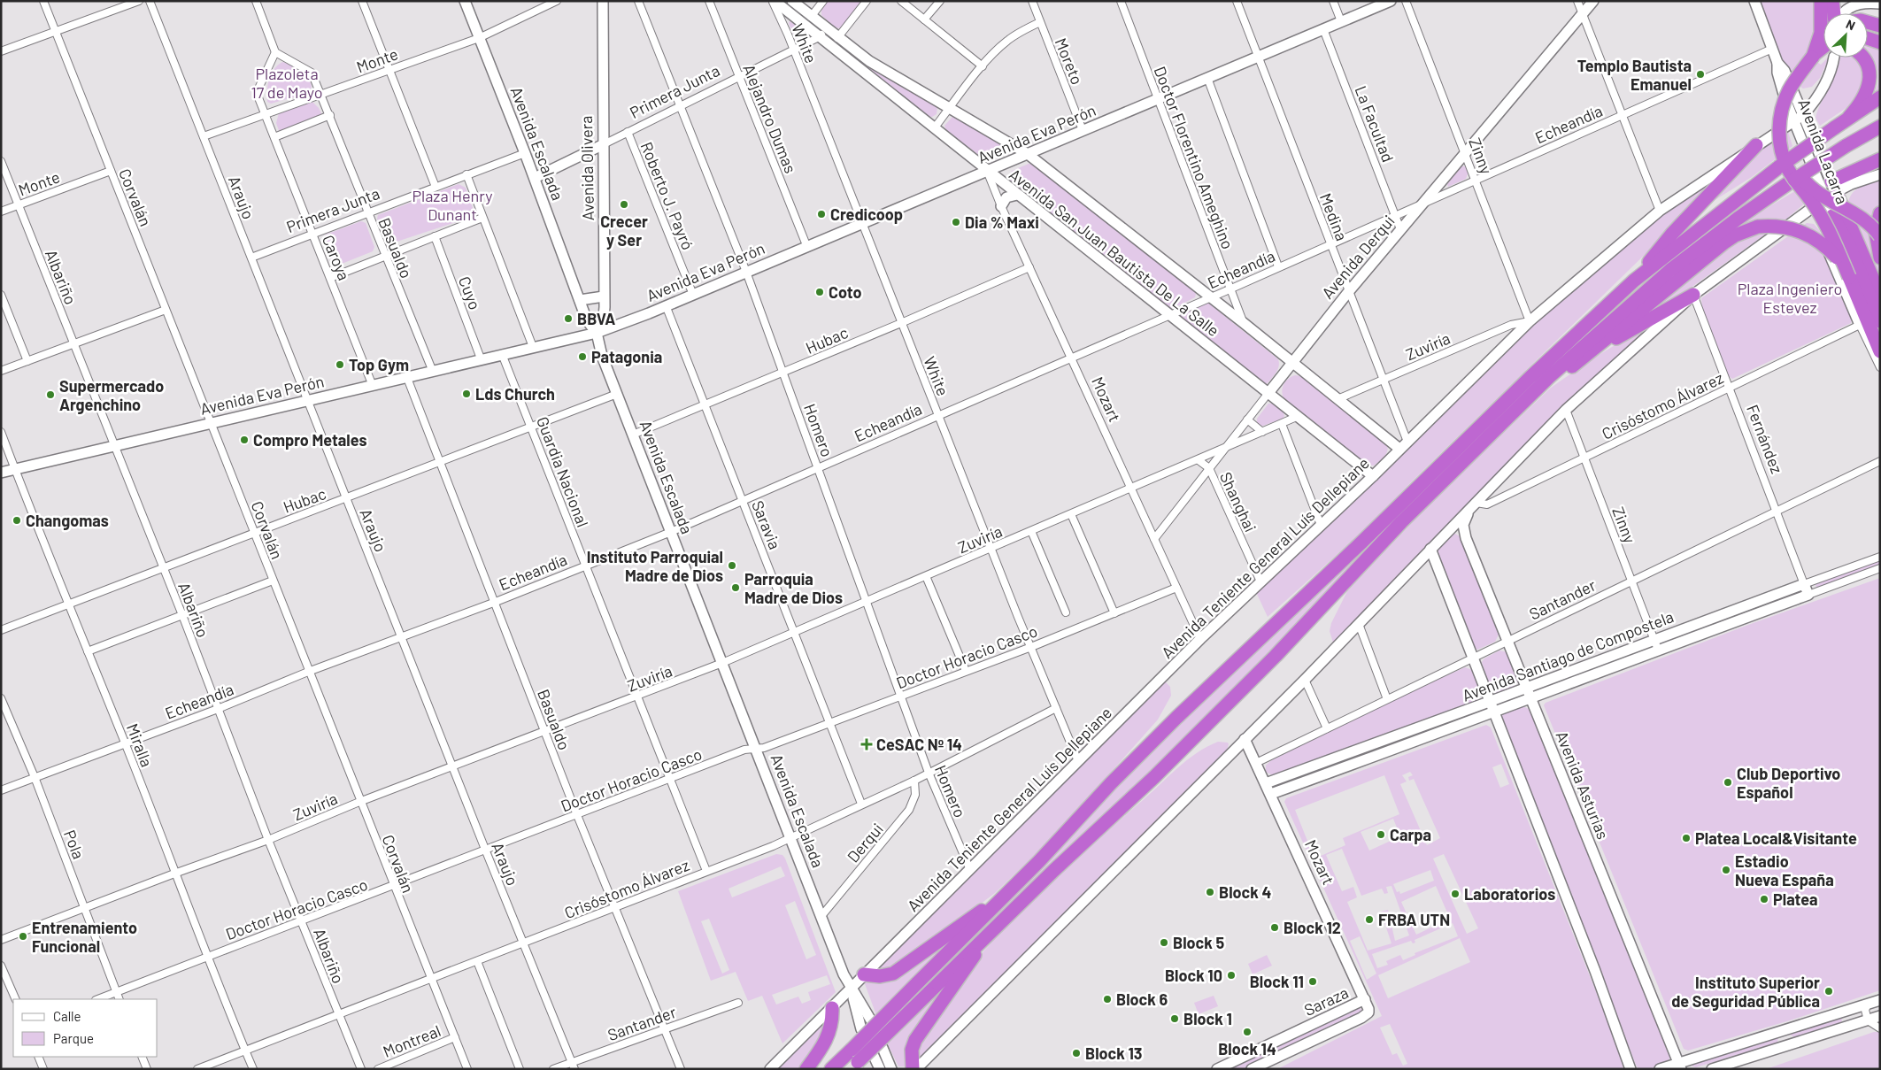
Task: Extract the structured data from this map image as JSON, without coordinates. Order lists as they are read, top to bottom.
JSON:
{
  "streets": {
    "street": [
      "White",
      "Monte",
      "Moreto",
      "Primera Junta",
      "Alejandro Dumas",
      "La Facultad",
      "Echeandía",
      "Avenida Eva Perón",
      "Avenida Escalada",
      "Avenida Lacarra",
      "Zinny",
      "Doctor Florentino Ameghino",
      "Avenida Olivera",
      "Roberto J. Payró",
      "Corvalán",
      "Araujo",
      "Medina",
      "Basualdo",
      "Avenida San Juan Bautista De La Salle",
      "Avenida Derqui",
      "Caroya",
      "Albariño",
      "Cuyo",
      "Hubac",
      "Zuviría",
      "Mozart",
      "Crisóstomo Álvarez",
      "Homero",
      "Fernández",
      "Guardia Nacional",
      "Shanghai",
      "Saravia",
      "Avenida Teniente General Luís Dellepiane",
      "Santander",
      "Avenida Santiago de Compostela",
      "Doctor Horacio Casco",
      "Miralla",
      "Avenida Asturias",
      "Derqui",
      "Pola",
      "Saraza",
      "Montreal"
    ]
  },
  "crossings": [
    ["White", "Primera Junta"],
    ["White", "Echeandía"],
    ["White", "Avenida Eva Perón"],
    ["White", "Avenida San Juan Bautista De La Salle"],
    ["White", "Hubac"],
    ["White", "Zuviría"],
    ["White", "Crisóstomo Álvarez"],
    ["White", "Avenida Teniente General Luís Dellepiane"],
    ["White", "Doctor Horacio Casco"],
    ["Monte", "Avenida Escalada"],
    ["Monte", "Corvalán"],
    ["Monte", "Araujo"],
    ["Monte", "Basualdo"],
    ["Monte", "Caroya"],
    ["Monte", "Albariño"],
    ["Moreto", "Avenida Eva Perón"],
    ["Primera Junta", "Alejandro Dumas"],
    ["Primera Junta", "Avenida Escalada"],
    ["Primera Junta", "Avenida Olivera"],
    ["Primera Junta", "Roberto J. Payró"],
    ["Primera Junta", "Araujo"],
    ["Primera Junta", "Basualdo"],
    ["Primera Junta", "Avenida San Juan Bautista De La Salle"],
    ["Primera Junta", "Caroya"],
    ["Primera Junta", "Homero"],
    ["Alejandro Dumas", "Avenida Eva Perón"],
    ["La Facultad", "Echeandía"],
    ["La Facultad", "Avenida Eva Perón"],
    ["La Facultad", "Avenida Derqui"],
    ["Echeandía", "Avenida Escalada"],
    ["Echeandía", "Avenida Lacarra"],
    ["Echeandía", "Zinny"],
    ["Echeandía", "Doctor Florentino Ameghino"],
    ["Echeandía", "Corvalán"],
    ["Echeandía", "Araujo"],
    ["Echeandía", "Medina"],
    ["Echeandía", "Basualdo"],
    ["Echeandía", "Avenida San Juan Bautista De La Salle"],
    ["Echeandía", "Avenida Derqui"],
    ["Echeandía", "Albariño"],
    ["Echeandía", "Mozart"],
    ["Echeandía", "Homero"],
    ["Echeandía", "Guardia Nacional"],
    ["Echeandía", "Saravia"],
    ["Echeandía", "Miralla"],
    ["Echeandía", "Pola"],
    ["Avenida Eva Perón", "Avenida Escalada"],
    ["Avenida Eva Perón", "Doctor Florentino Ameghino"],
    ["Avenida Eva Perón", "Avenida Olivera"],
    ["Avenida Eva Perón", "Roberto J. Payró"],
    ["Avenida Eva Perón", "Corvalán"],
    ["Avenida Eva Perón", "Araujo"],
    ["Avenida Eva Perón", "Medina"],
    ["Avenida Eva Perón", "Basualdo"],
    ["Avenida Eva Perón", "Avenida San Juan Bautista De La Salle"],
    ["Avenida Eva Perón", "Caroya"],
    ["Avenida Eva Perón", "Albariño"],
    ["Avenida Eva Perón", "Cuyo"],
    ["Avenida Eva Perón", "Mozart"],
    ["Avenida Eva Perón", "Homero"],
    ["Avenida Eva Perón", "Guardia Nacional"],
    ["Avenida Eva Perón", "Saravia"],
    ["Avenida Eva Perón", "Miralla"],
    ["Avenida Escalada", "Avenida Olivera"],
    ["Avenida Escalada", "Hubac"],
    ["Avenida Escalada", "Zuviría"],
    ["Avenida Escalada", "Crisóstomo Álvarez"],
    ["Avenida Escalada", "Avenida Teniente General Luís Dellepiane"],
    ["Avenida Escalada", "Doctor Horacio Casco"],
    ["Avenida Escalada", "Derqui"],
    ["Avenida Lacarra", "Crisóstomo Álvarez"],
    ["Avenida Lacarra", "Avenida Teniente General Luís Dellepiane"],
    ["Zinny", "Avenida Derqui"],
    ["Zinny", "Zuviría"],
    ["Zinny", "Crisóstomo Álvarez"],
    ["Zinny", "Avenida Teniente General Luís Dellepiane"],
    ["Zinny", "Santander"],
    ["Zinny", "Avenida Santiago de Compostela"],
    ["Doctor Florentino Ameghino", "Avenida San Juan Bautista De La Salle"],
    ["Corvalán", "Hubac"],
    ["Corvalán", "Zuviría"],
    ["Corvalán", "Crisóstomo Álvarez"],
    ["Corvalán", "Doctor Horacio Casco"],
    ["Corvalán", "Montreal"],
    ["Araujo", "Hubac"],
    ["Araujo", "Zuviría"],
    ["Araujo", "Crisóstomo Álvarez"],
    ["Araujo", "Santander"],
    ["Araujo", "Doctor Horacio Casco"],
    ["Medina", "Avenida Derqui"],
    ["Medina", "Zuviría"],
    ["Medina", "Avenida Teniente General Luís Dellepiane"],
    ["Basualdo", "Hubac"],
    ["Basualdo", "Zuviría"],
    ["Basualdo", "Crisóstomo Álvarez"],
    ["Basualdo", "Santander"],
    ["Basualdo", "Doctor Horacio Casco"],
    ["Avenida San Juan Bautista De La Salle", "Avenida Derqui"],
    ["Avenida San Juan Bautista De La Salle", "Zuviría"],
    ["Avenida San Juan Bautista De La Salle", "Mozart"],
    ["Avenida San Juan Bautista De La Salle", "Avenida Teniente General Luís Dellepiane"],
    ["Avenida Derqui", "Zuviría"],
    ["Avenida Derqui", "Mozart"],
    ["Avenida Derqui", "Shanghai"],
    ["Albariño", "Hubac"],
    ["Albariño", "Zuviría"],
    ["Albariño", "Crisóstomo Álvarez"],
    ["Albariño", "Doctor Horacio Casco"],
    ["Hubac", "Mozart"],
    ["Hubac", "Homero"],
    ["Hubac", "Guardia Nacional"],
    ["Hubac", "Saravia"],
    ["Hubac", "Miralla"],
    ["Zuviría", "Mozart"],
    ["Zuviría", "Homero"],
    ["Zuviría", "Guardia Nacional"],
    ["Zuviría", "Shanghai"],
    ["Zuviría", "Saravia"],
    ["Zuviría", "Avenida Teniente General Luís Dellepiane"],
    ["Zuviría", "Miralla"],
    ["Zuviría", "Pola"],
    ["Mozart", "Avenida Teniente General Luís Dellepiane"],
    ["Mozart", "Santander"],
    ["Mozart", "Avenida Santiago de Compostela"],
    ["Mozart", "Doctor Horacio Casco"],
    ["Mozart", "Saraza"],
    ["Crisóstomo Álvarez", "Homero"],
    ["Crisóstomo Álvarez", "Fernández"],
    ["Crisóstomo Álvarez", "Guardia Nacional"],
    ["Crisóstomo Álvarez", "Saravia"],
    ["Crisóstomo Álvarez", "Miralla"],
    ["Crisóstomo Álvarez", "Derqui"],
    ["Homero", "Avenida Teniente General Luís Dellepiane"],
    ["Homero", "Doctor Horacio Casco"],
    ["Fernández", "Santander"],
    ["Fernández", "Avenida Santiago de Compostela"],
    ["Guardia Nacional", "Doctor Horacio Casco"],
    ["Shanghai", "Avenida Teniente General Luís Dellepiane"],
    ["Saravia", "Doctor Horacio Casco"],
    ["Santander", "Avenida Asturias"],
    ["Avenida Santiago de Compostela", "Avenida Asturias"],
    ["Doctor Horacio Casco", "Miralla"],
    ["Doctor Horacio Casco", "Pola"]
  ],
  "parks": ["Plazoleta 17 de Mayo", "Plaza Henry Dunant", "Plaza Ingeniero Estevez"],
  "places": {
    "other": [
      "Templo Bautista Emanuel",
      "Crecer y Ser",
      "Credicoop",
      "Dia % Maxi",
      "Coto",
      "BBVA",
      "Patagonia",
      "Top Gym",
      "Lds Church",
      "Supermercado Argenchino",
      "Compro Metales",
      "Changomas",
      "Instituto Parroquial Madre de Dios",
      "Parroquia Madre de Dios",
      "Club Deportivo Español",
      "Carpa",
      "Platea Local&Visitante",
      "Estadio Nueva España",
      "Block 4",
      "Laboratorios",
      "Platea",
      "FRBA UTN",
      "Block 12",
      "Entrenamiento Funcional",
      "Block 5",
      "Block 10",
      "Block 11",
      "Instituto Superior de Seguridad Pública",
      "Block 6",
      "Block 1",
      "Block 14",
      "Block 13"
    ],
    "health": ["CeSAC Nº 14"]
  },
  "legend": ["Calle", "Parque"],
  "north": "top right"
}
